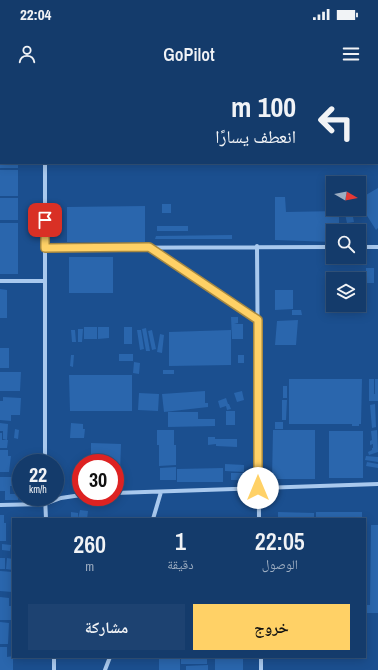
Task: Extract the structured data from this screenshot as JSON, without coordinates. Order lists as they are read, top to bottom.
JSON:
{
  "north": "right",
  "page": {
    "status": "22:04",
    "header": "GoPilot",
    "turn": ["100 m", "انعطف يسارًا"],
    "speed": "22 km/h",
    "limit": "30",
    "eta": [
      "22:05",
      "الوصول",
      "1",
      "دقيقة",
      "260",
      "m"
    ],
    "buttons": ["خروج", "مشاركة"]
  }
}
